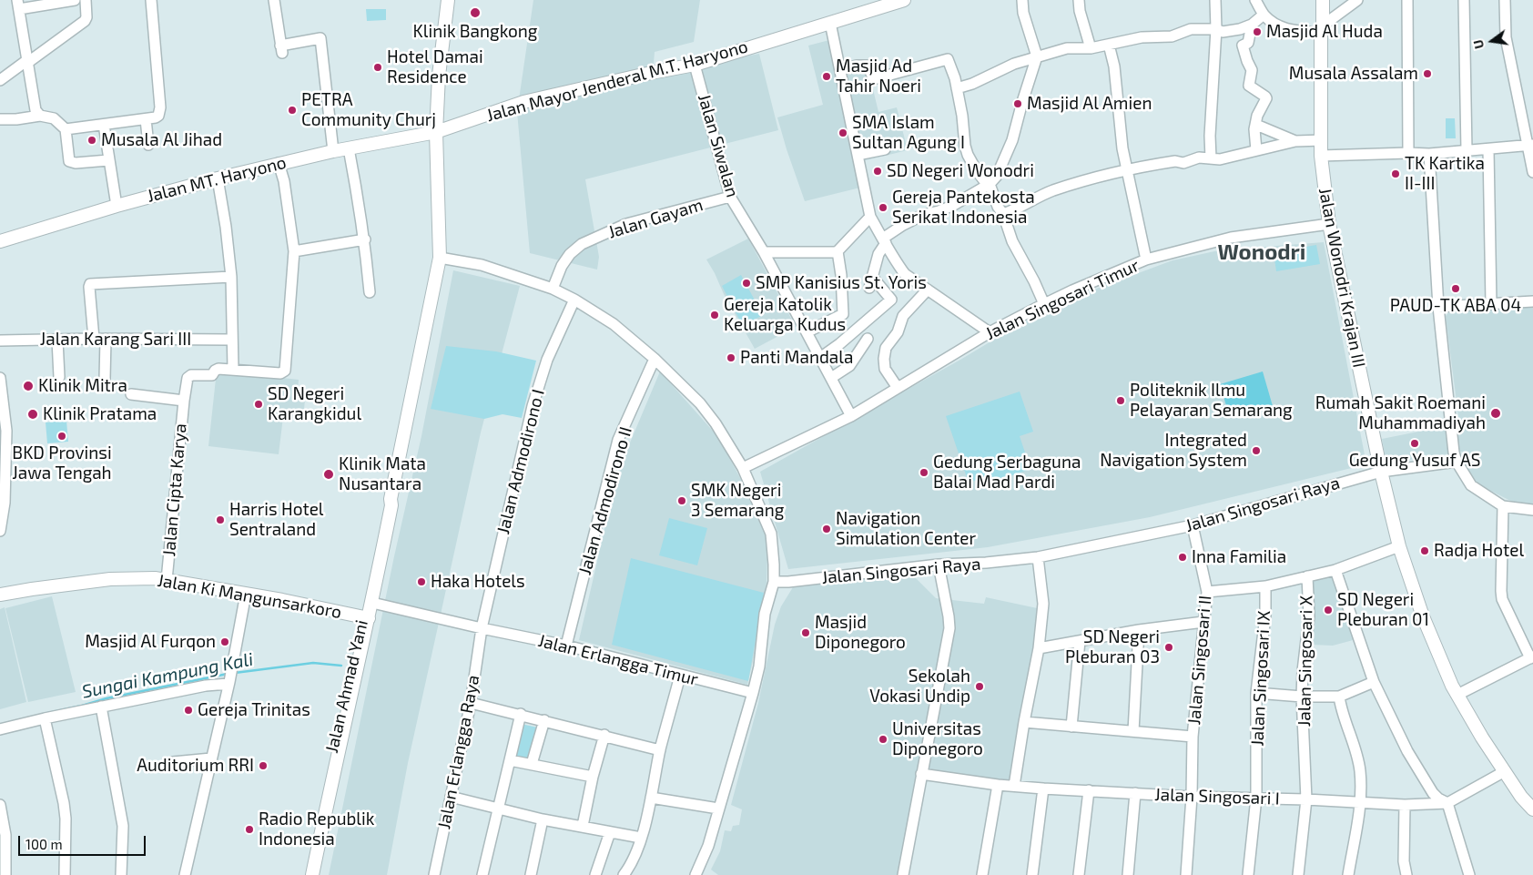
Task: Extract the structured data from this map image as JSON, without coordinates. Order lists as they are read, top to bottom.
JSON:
{
  "streets": {
    "main road": [
      "Jalan Mayor Jenderal M.T. Haryono",
      "Jalan MT. Haryono",
      "Jalan Wonodri Krajan III",
      "Jalan Ki Mangunsarkoro",
      "Jalan Ahmad Yani"
    ],
    "street": [
      "Jalan Siwalan",
      "Jalan Gayam",
      "Jalan Singosari Timur",
      "Jalan Karang Sari III",
      "Jalan Admodirono I",
      "Jalan Cipta Karya",
      "Jalan Admodirono II",
      "Jalan Singosari Raya",
      "Jalan Erlangga Timur",
      "Jalan Singosari II",
      "Jalan Singosari X",
      "Jalan Singosari IX",
      "Jalan Erlangga Raya",
      "Jalan Singosari I"
    ]
  },
  "crossings": [
    ["Jalan Mayor Jenderal M.T. Haryono", "Jalan Siwalan"],
    ["Jalan Mayor Jenderal M.T. Haryono", "Jalan MT. Haryono"],
    ["Jalan Mayor Jenderal M.T. Haryono", "Jalan Ahmad Yani"],
    ["Jalan Siwalan", "Jalan Gayam"],
    ["Jalan Siwalan", "Jalan Singosari Timur"],
    ["Jalan MT. Haryono", "Jalan Ahmad Yani"],
    ["Jalan Wonodri Krajan III", "Jalan Singosari Timur"],
    ["Jalan Wonodri Krajan III", "Jalan Singosari Raya"],
    ["Jalan Admodirono I", "Jalan Erlangga Timur"],
    ["Jalan Admodirono I", "Jalan Erlangga Raya"],
    ["Jalan Cipta Karya", "Jalan Ki Mangunsarkoro"],
    ["Jalan Admodirono II", "Jalan Erlangga Timur"],
    ["Jalan Singosari Raya", "Jalan Singosari II"],
    ["Jalan Ki Mangunsarkoro", "Jalan Ahmad Yani"],
    ["Jalan Erlangga Timur", "Jalan Ahmad Yani"],
    ["Jalan Erlangga Timur", "Jalan Erlangga Raya"],
    ["Jalan Singosari II", "Jalan Singosari I"],
    ["Jalan Singosari X", "Jalan Singosari I"],
    ["Jalan Singosari IX", "Jalan Singosari I"]
  ],
  "districts": ["Wonodri"],
  "water": ["Sungai Kampung Kali"],
  "places": [
    "Klinik Bangkong",
    "Masjid Al Huda",
    "Hotel Damai Residence",
    "Musala Assalam",
    "Masjid Ad Tahir Noeri",
    "Masjid Al Amien",
    "PETRA Community Churj",
    "SMA Islam Sultan Agung I",
    "Musala Al Jihad",
    "SD Negeri Wonodri",
    "TK Kartika II-III",
    "Gereja Pantekosta Serikat Indonesia",
    "SMP Kanisius St. Yoris",
    "PAUD-TK ABA 04",
    "Gereja Katolik Keluarga Kudus",
    "Panti Mandala",
    "Klinik Mitra",
    "Politeknik Ilmu Pelayaran Semarang",
    "SD Negeri Karangkidul",
    "Rumah Sakit Roemani Muhammadiyah",
    "Klinik Pratama",
    "BKD Provinsi Jawa Tengah",
    "Gedung Yusuf AS",
    "Integrated Navigation System",
    "Gedung Serbaguna Balai Mad Pardi",
    "Klinik Mata Nusantara",
    "SMK Negeri 3 Semarang",
    "Harris Hotel Sentraland",
    "Navigation Simulation Center",
    "Radja Hotel",
    "Inna Familia",
    "Haka Hotels",
    "SD Negeri Pleburan 01",
    "Masjid Diponegoro",
    "Masjid Al Furqon",
    "SD Negeri Pleburan 03",
    "Sekolah Vokasi Undip",
    "Gereja Trinitas",
    "Universitas Diponegoro",
    "Auditorium RRI",
    "Radio Republik Indonesia"
  ],
  "scale_bar": "100 m",
  "north": "left"
}
